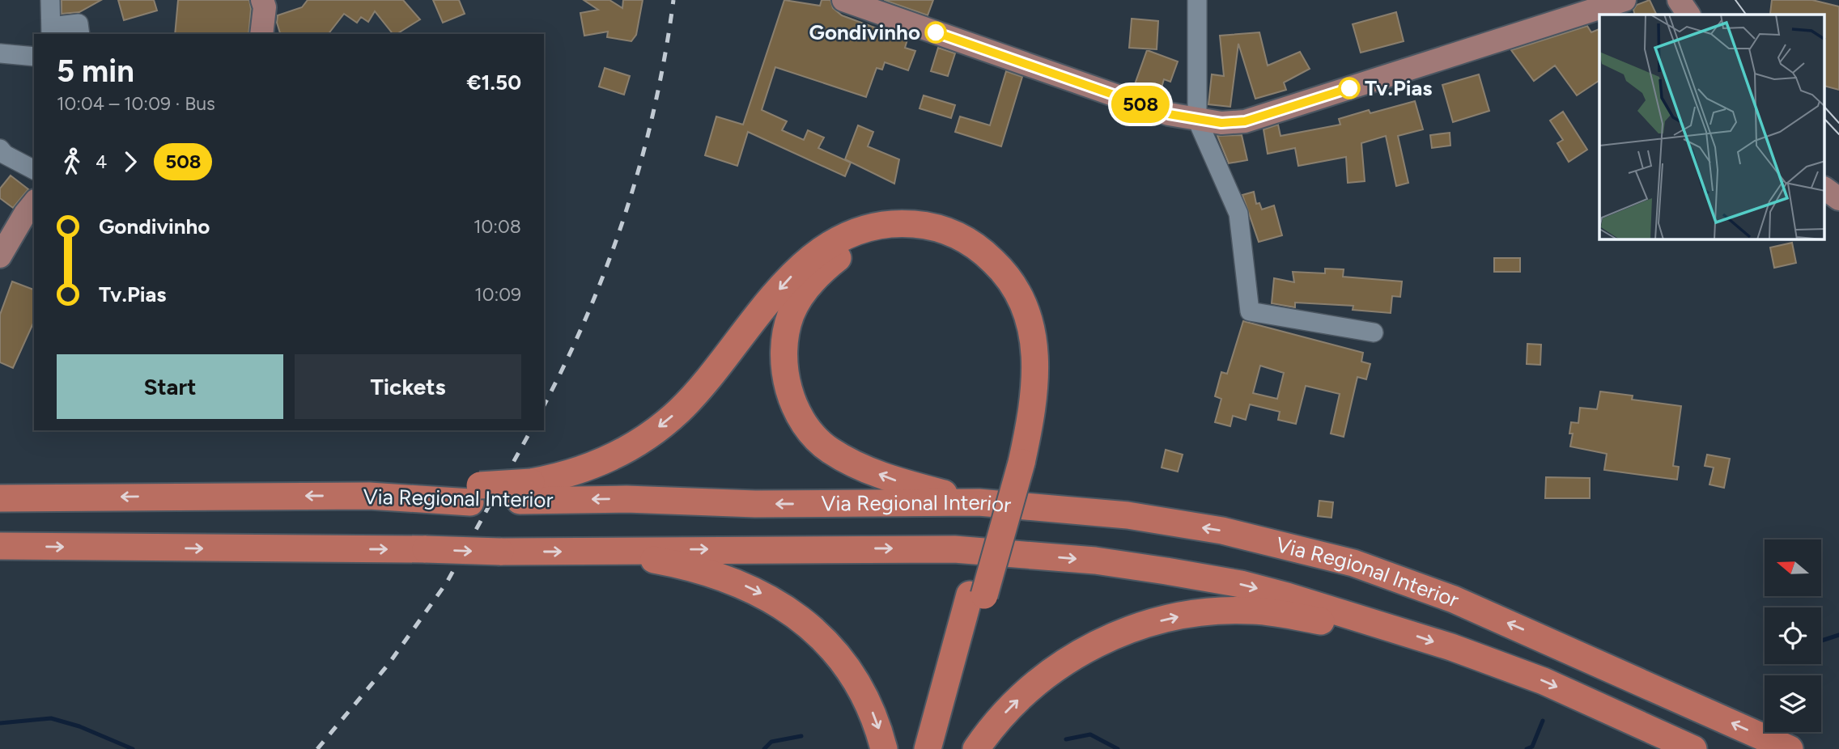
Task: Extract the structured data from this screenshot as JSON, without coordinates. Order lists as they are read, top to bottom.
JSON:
{
  "streets": {
    "highway": ["Via Regional Interior"]
  },
  "places": ["Gondivinho", "Tv.Pias"],
  "lines": ["bus line 508"],
  "north": "left",
  "page": {
    "on_map": "508",
    "heading": ["5 min", "10:04 – 10:09 · Bus", "€1.50"],
    "legs": ["4", "508"],
    "list": [
      {
        "name": "Gondivinho",
        "value": "10:08"
      },
      {
        "name": "Tv.Pias",
        "value": "10:09"
      }
    ],
    "buttons": ["Start", "Tickets"]
  }
}
